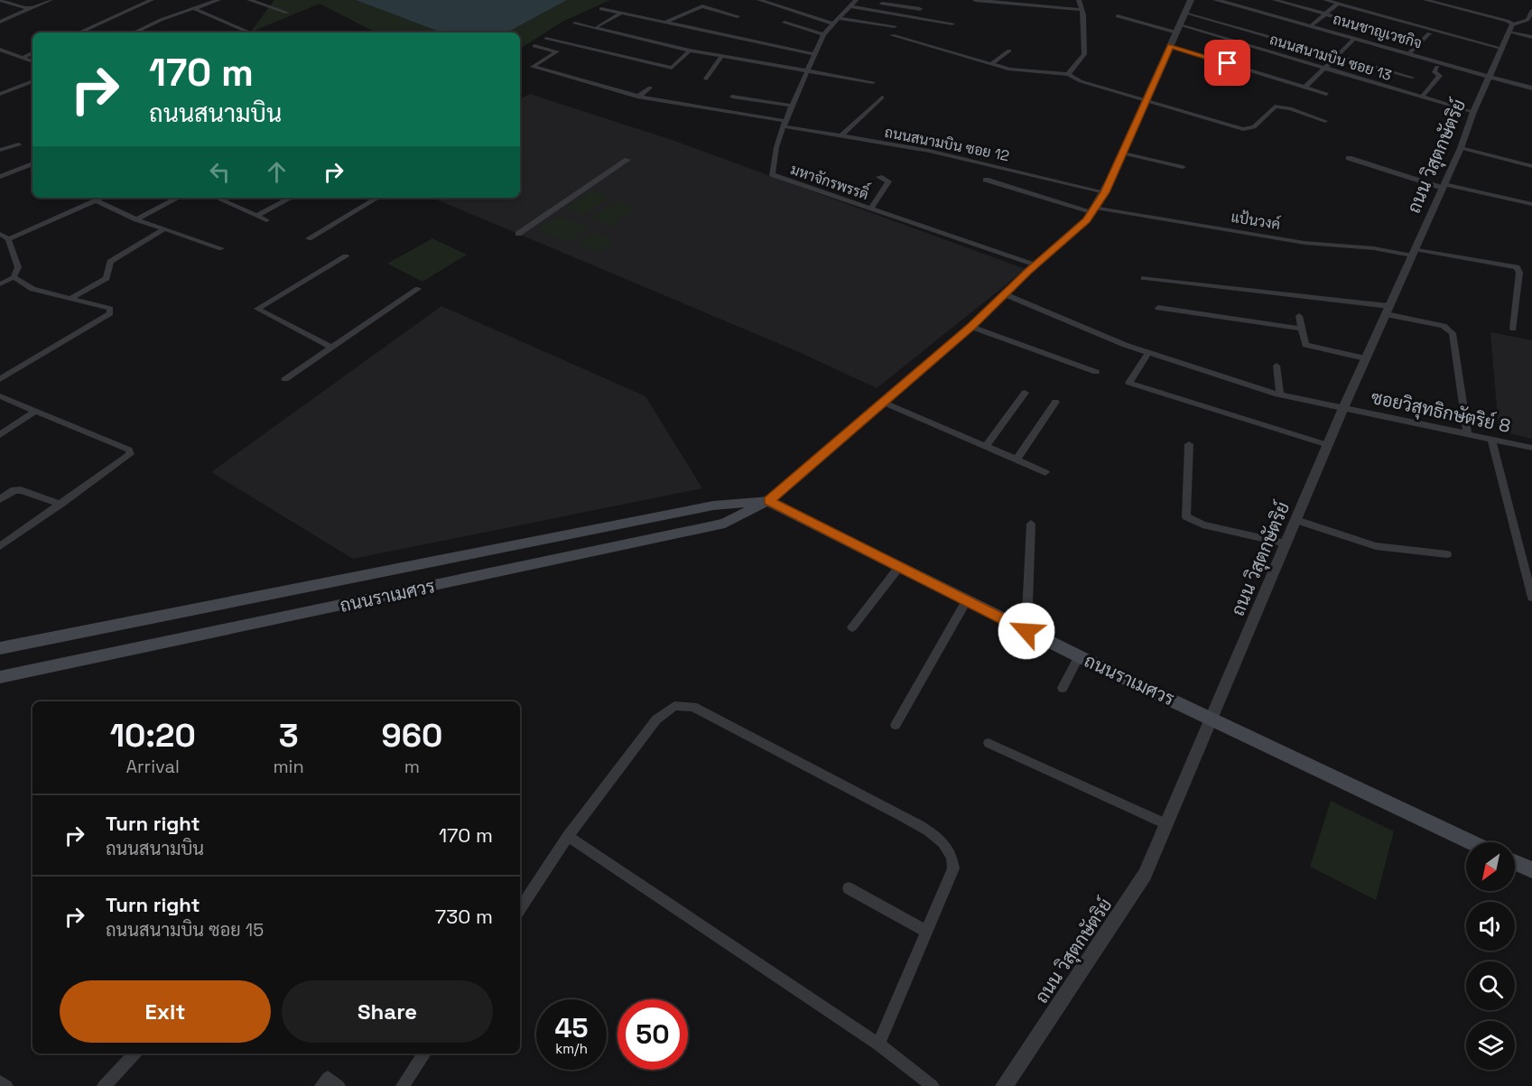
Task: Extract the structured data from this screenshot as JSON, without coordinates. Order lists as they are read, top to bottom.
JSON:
{
  "streets": {
    "main road": ["ถนนราเมศวร"],
    "street": [
      "ถนนชาญเวชกิจ",
      "ถนนสนามบิน ซอย 13",
      "ถนนสนามบิน ซอย 12",
      "ถนน วิสุตกษัตริย์",
      "มหาจักรพรรดิ์",
      "แป้นวงค์",
      "ซอยวิสุทธิกษัตริย์ 8"
    ]
  },
  "crossings": [
    ["ถนนชาญเวชกิจ", "ถนน วิสุตกษัตริย์"],
    ["ถนนสนามบิน ซอย 13", "ถนน วิสุตกษัตริย์"],
    ["ถนนสนามบิน ซอย 12", "มหาจักรพรรดิ์"],
    ["ถนน วิสุตกษัตริย์", "แป้นวงค์"],
    ["ถนน วิสุตกษัตริย์", "ซอยวิสุทธิกษัตริย์ 8"],
    ["ถนน วิสุตกษัตริย์", "ถนนราเมศวร"]
  ],
  "north": "bottom left",
  "page": {
    "turn": ["170 m", "ถนนสนามบิน"],
    "eta": [
      "10:20",
      "Arrival",
      "3",
      "min",
      "960",
      "m"
    ],
    "list": [
      {
        "name": "Turn right",
        "note": "ถนนสนามบิน",
        "value": "170 m"
      },
      {
        "name": "Turn right",
        "note": "ถนนสนามบิน ซอย 15",
        "value": "730 m"
      }
    ],
    "buttons": ["Exit", "Share"],
    "speed": "45 km/h",
    "limit": "50"
  }
}
